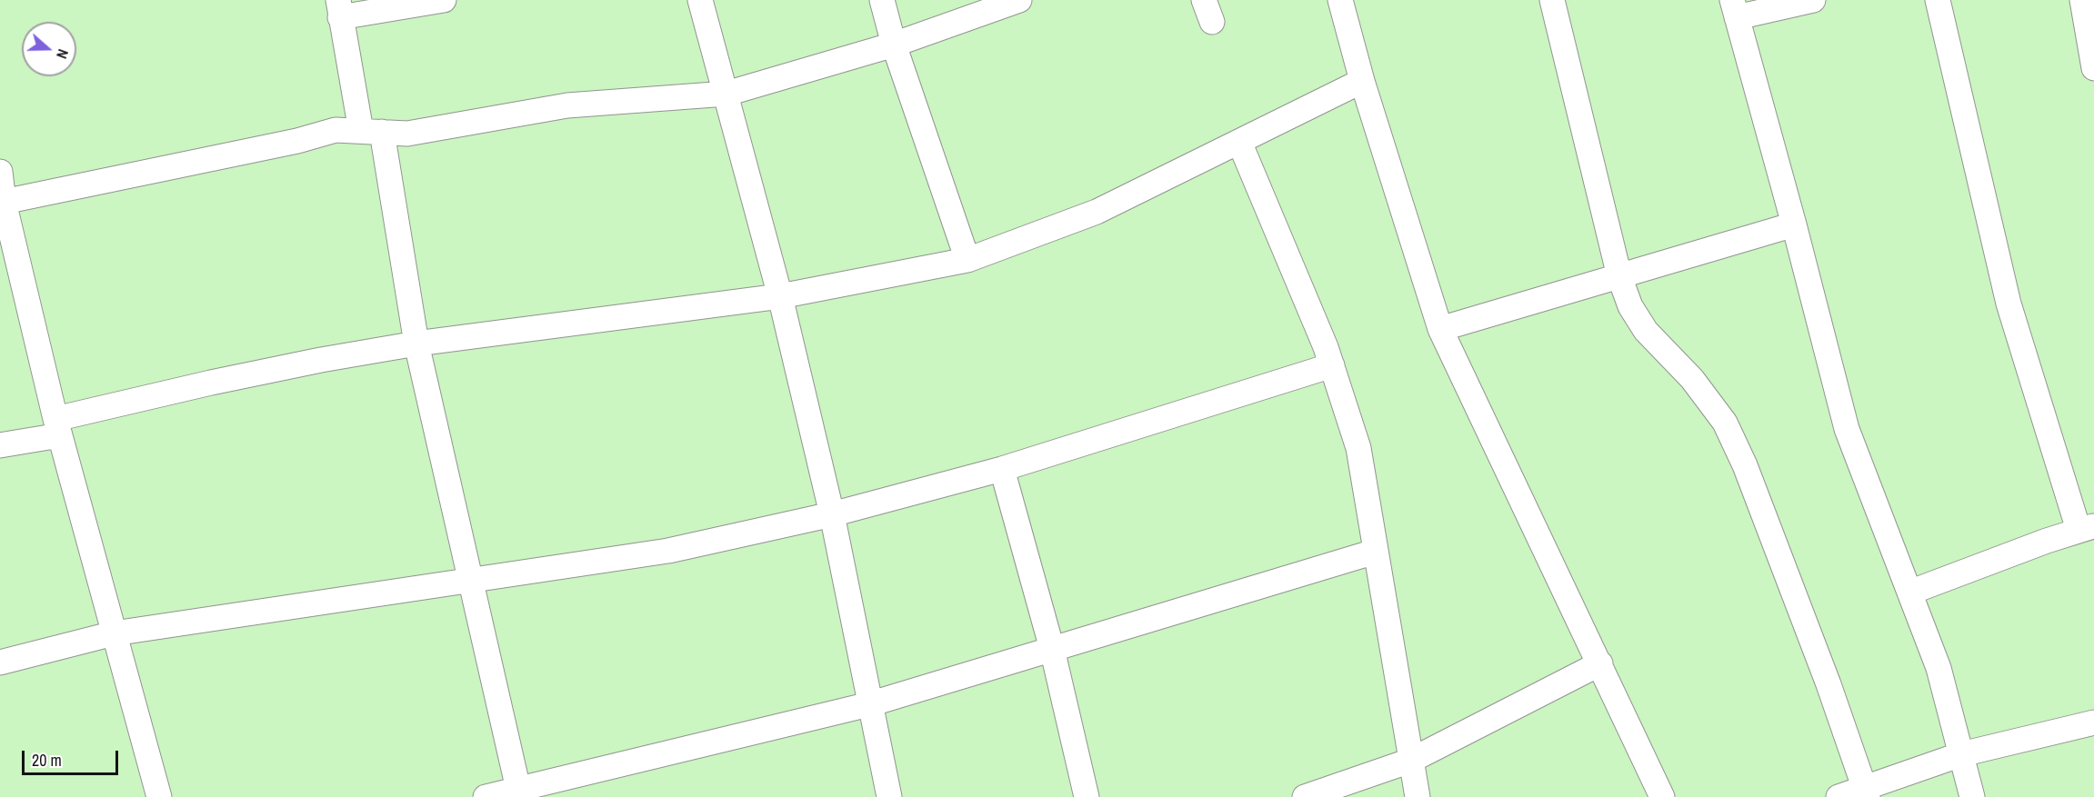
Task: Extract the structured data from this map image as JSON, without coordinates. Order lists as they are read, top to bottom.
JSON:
{
  "scale_bar": "20 m",
  "north": "right"
}
